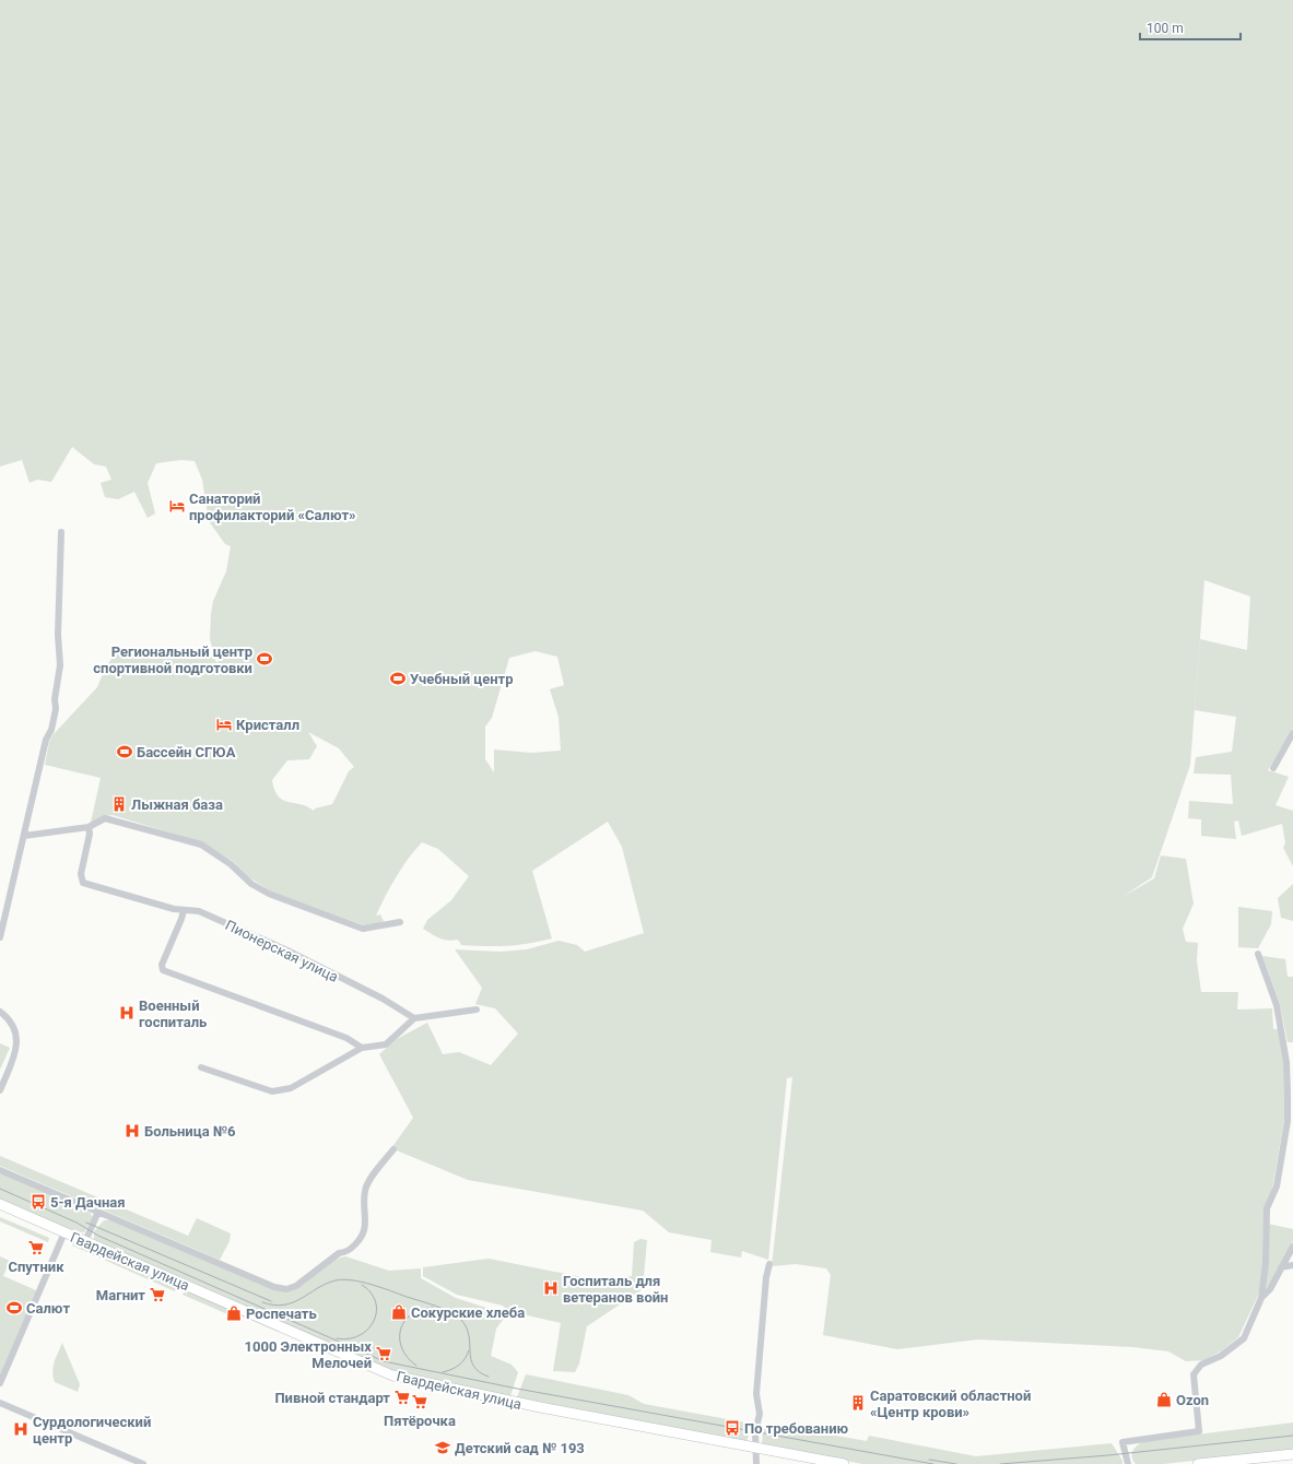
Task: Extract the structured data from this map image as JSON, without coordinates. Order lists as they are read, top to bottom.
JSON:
{
  "streets": {
    "street": ["Пионерская улица", "Гвардейская улица"]
  },
  "places": {
    "hotel": ["Санаторий профилакторий «Салют»", "Кристалл"],
    "sports": [
      "Региональный центр спортивной подготовки",
      "Учебный центр",
      "Бассейн СГЮА",
      "Салют"
    ],
    "building": ["Лыжная база", "Саратовский областной «Центр крови»"],
    "hospital": [
      "Военный госпиталь",
      "Больница №6",
      "Госпиталь для ветеранов войн",
      "Сурдологический центр"
    ],
    "bus stop": ["5-я Дачная", "По требованию"],
    "supermarket": [
      "Спутник",
      "Магнит",
      "1000 Электронных Мелочей",
      "Пивной стандарт",
      "Пятёрочка"
    ],
    "shop": ["Сокурские хлеба", "Роспечать", "Ozon"],
    "school or university": ["Детский сад № 193"]
  },
  "scale_bar": "100 m"
}
